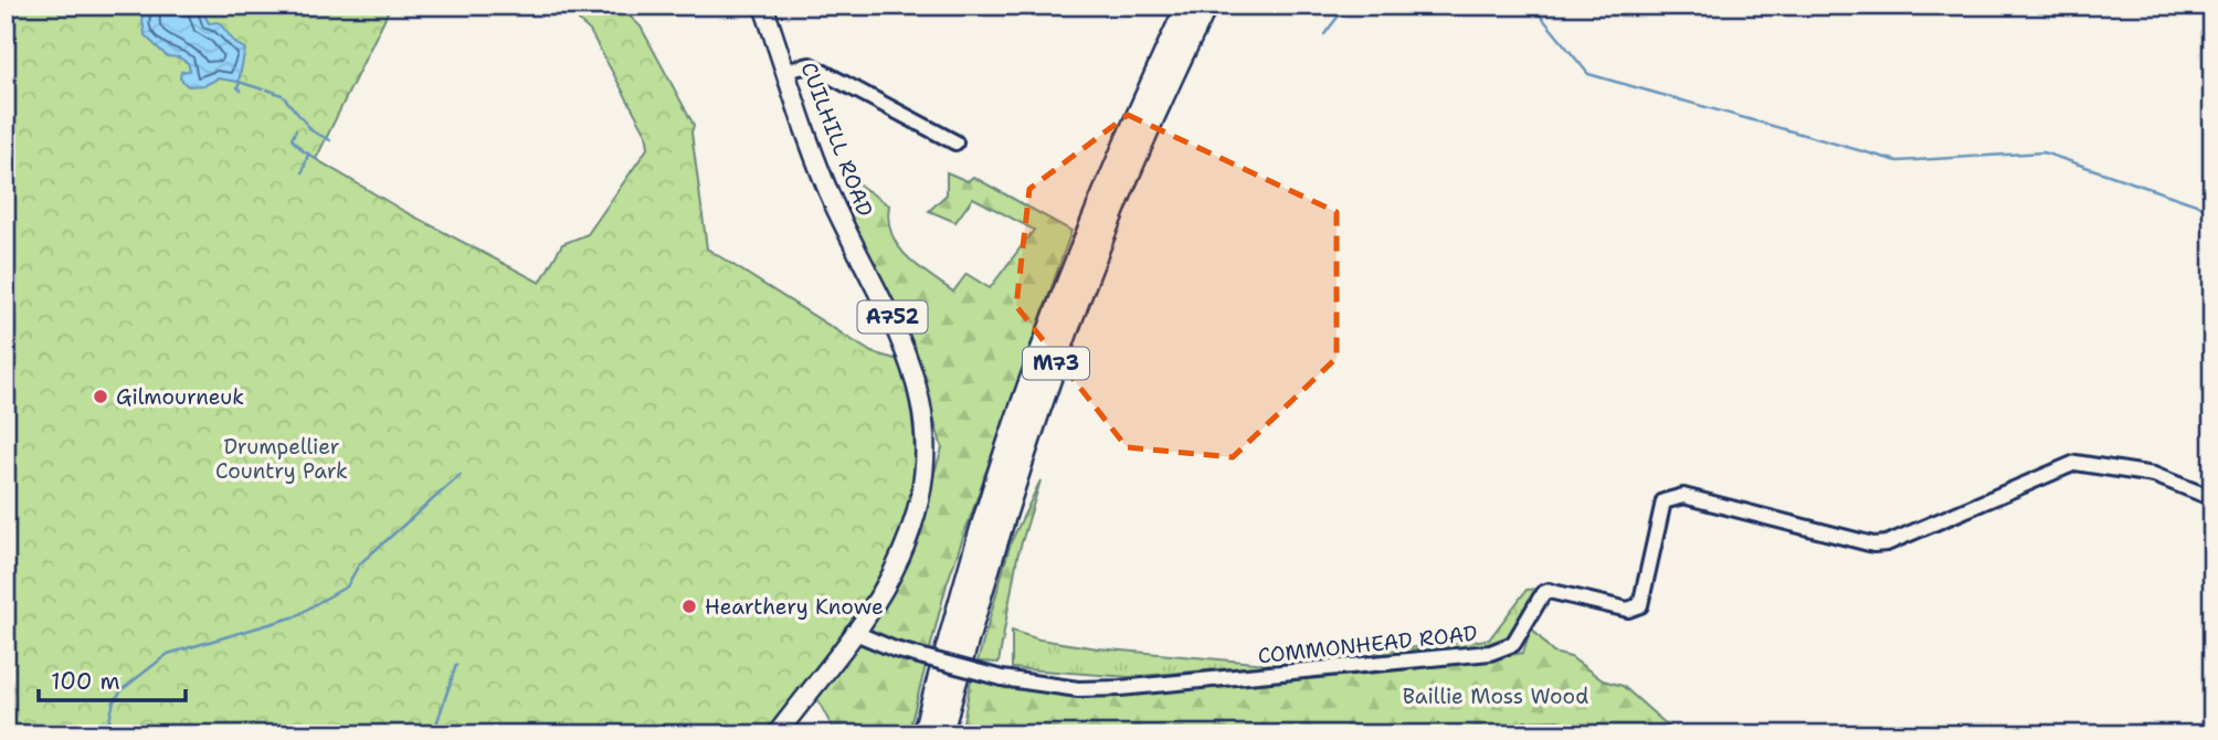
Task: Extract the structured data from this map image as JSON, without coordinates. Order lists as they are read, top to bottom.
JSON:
{
  "streets": {
    "highway": ["M73"],
    "main road": ["CUILHILL ROAD", "A752"],
    "street": ["COMMONHEAD ROAD"]
  },
  "crossings": [
    ["CUILHILL ROAD", "A752"],
    ["CUILHILL ROAD", "COMMONHEAD ROAD"],
    ["A752", "COMMONHEAD ROAD"]
  ],
  "parks": ["Drumpellier Country Park", "Baillie Moss Wood"],
  "places": ["Gilmourneuk", "Hearthery Knowe"],
  "scale_bar": "100 m"
}
